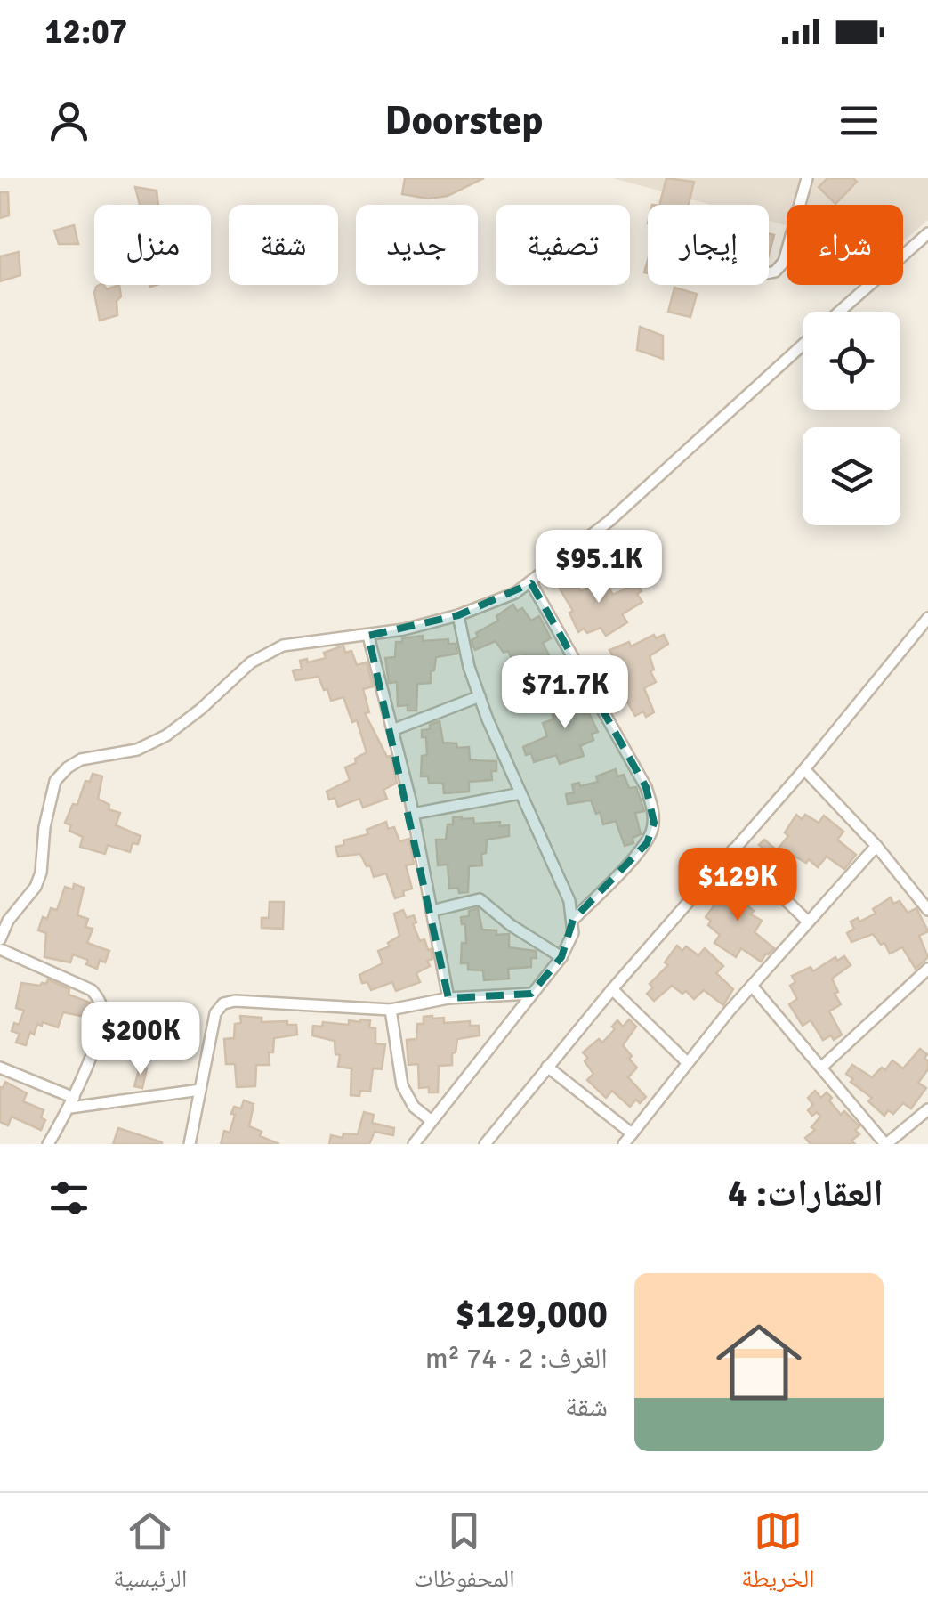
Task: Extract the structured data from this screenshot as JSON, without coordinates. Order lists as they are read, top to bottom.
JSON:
{
  "page": {
    "status": "12:07",
    "header": "Doorstep",
    "chip": [
      "شراء",
      "إيجار",
      "تصفية",
      "جديد",
      "شقة",
      "منزل"
    ],
    "price": [
      "$95.1K",
      "$71.7K",
      "$129K",
      "$200K"
    ],
    "heading": "العقارات: 4",
    "list": [
      {
        "name": "$129,000",
        "note": "الغرف: 2 · 74 m² · شقة"
      }
    ],
    "tabs": ["الخريطة", "المحفوظات", "الرئيسية"]
  }
}
